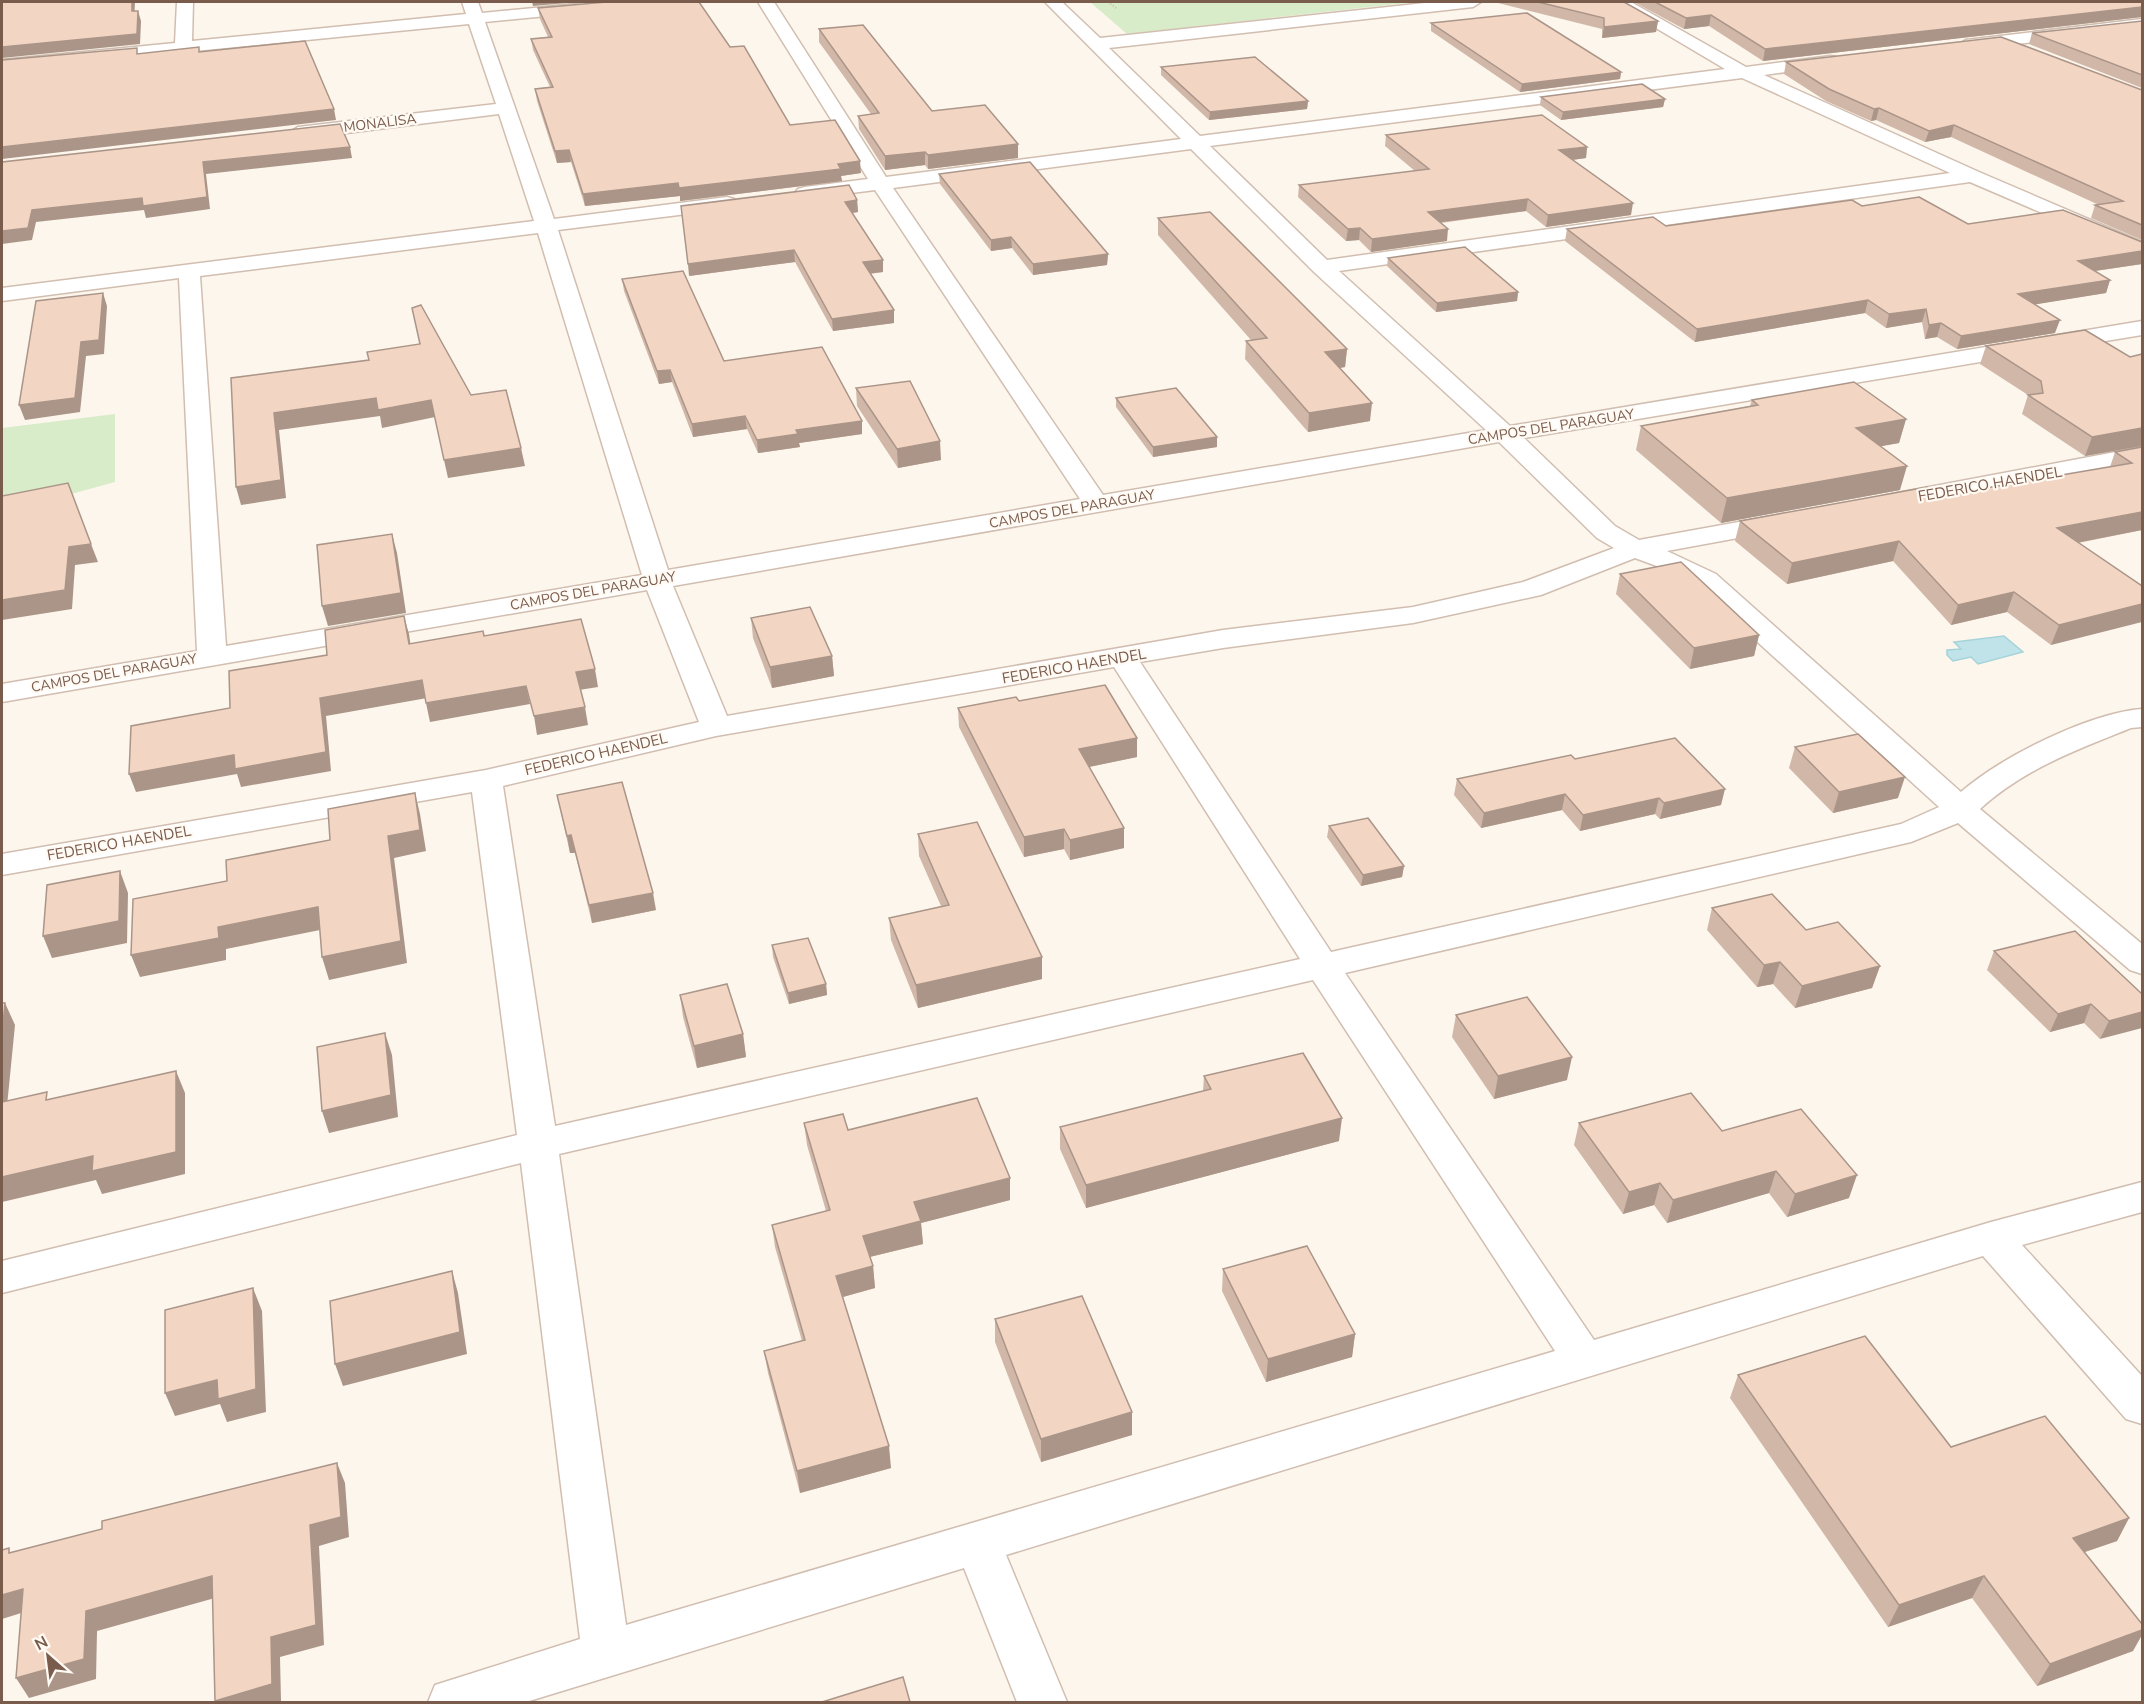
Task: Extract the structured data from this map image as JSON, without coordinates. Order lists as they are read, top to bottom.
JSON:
{
  "streets": {
    "street": ["MONALISA", "CAMPOS DEL PARAGUAY", "FEDERICO HAENDEL"]
  },
  "north": "top left"
}
